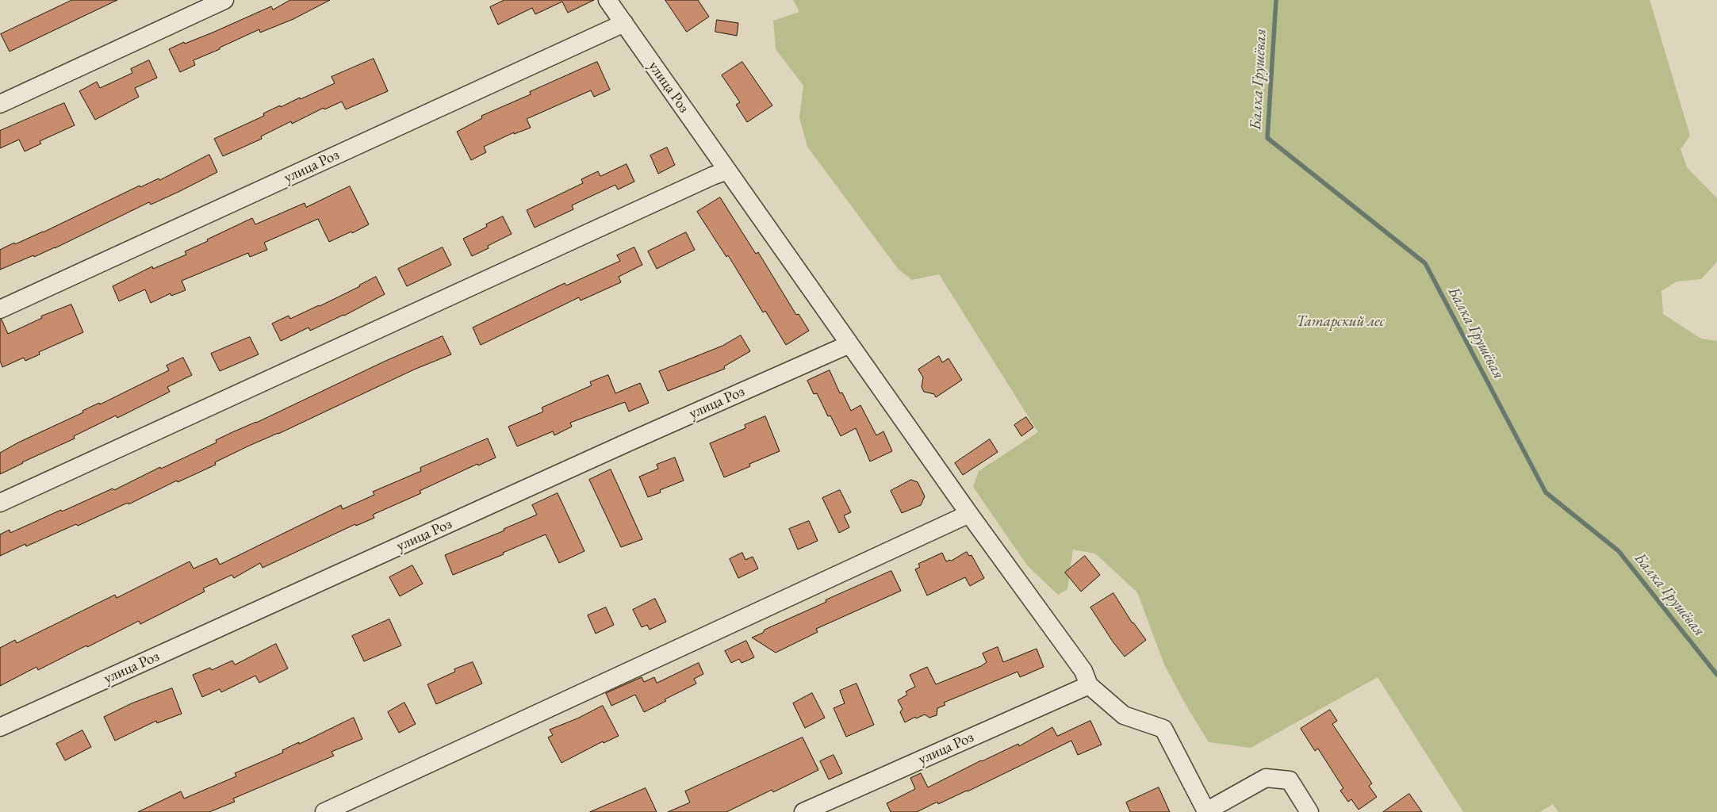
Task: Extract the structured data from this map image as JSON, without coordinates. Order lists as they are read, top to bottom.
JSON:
{
  "streets": {
    "street": ["улица Роз"]
  },
  "water": ["Балка Грушёвая"],
  "parks": ["Татарский лес"]
}
